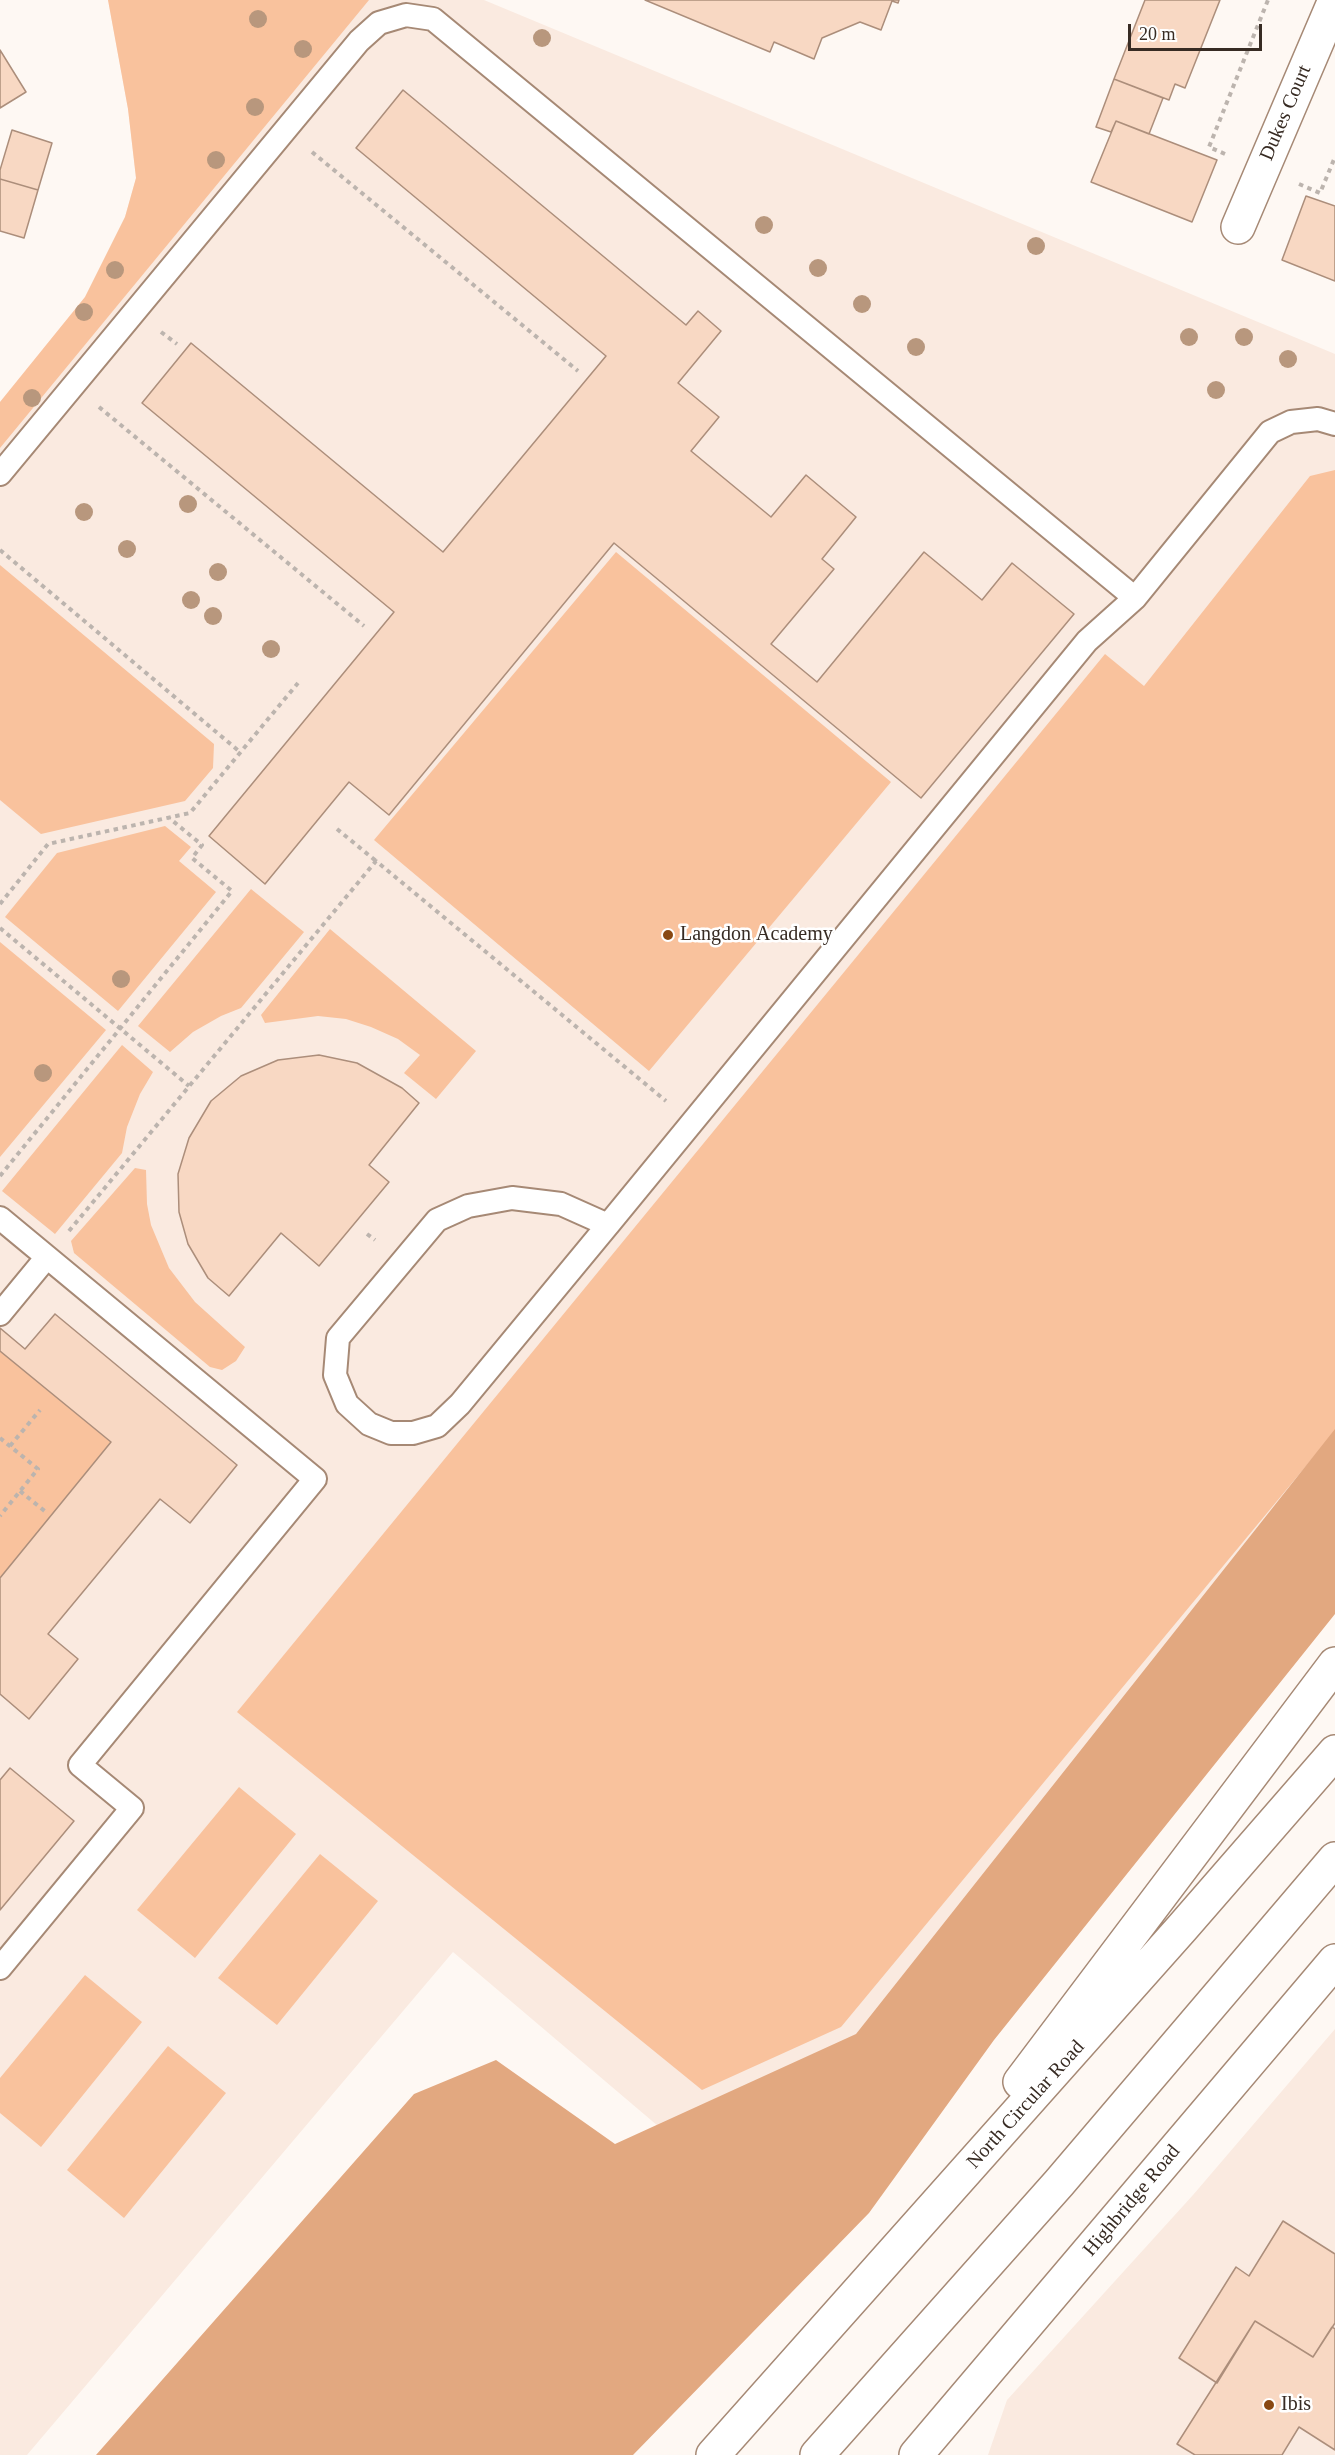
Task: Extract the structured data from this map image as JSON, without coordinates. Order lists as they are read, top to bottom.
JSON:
{
  "streets": {
    "main road": ["Dukes Court", "North Circular Road", "Highbridge Road"]
  },
  "places": ["Langdon Academy", "Ibis"],
  "scale_bar": "20 m"
}
